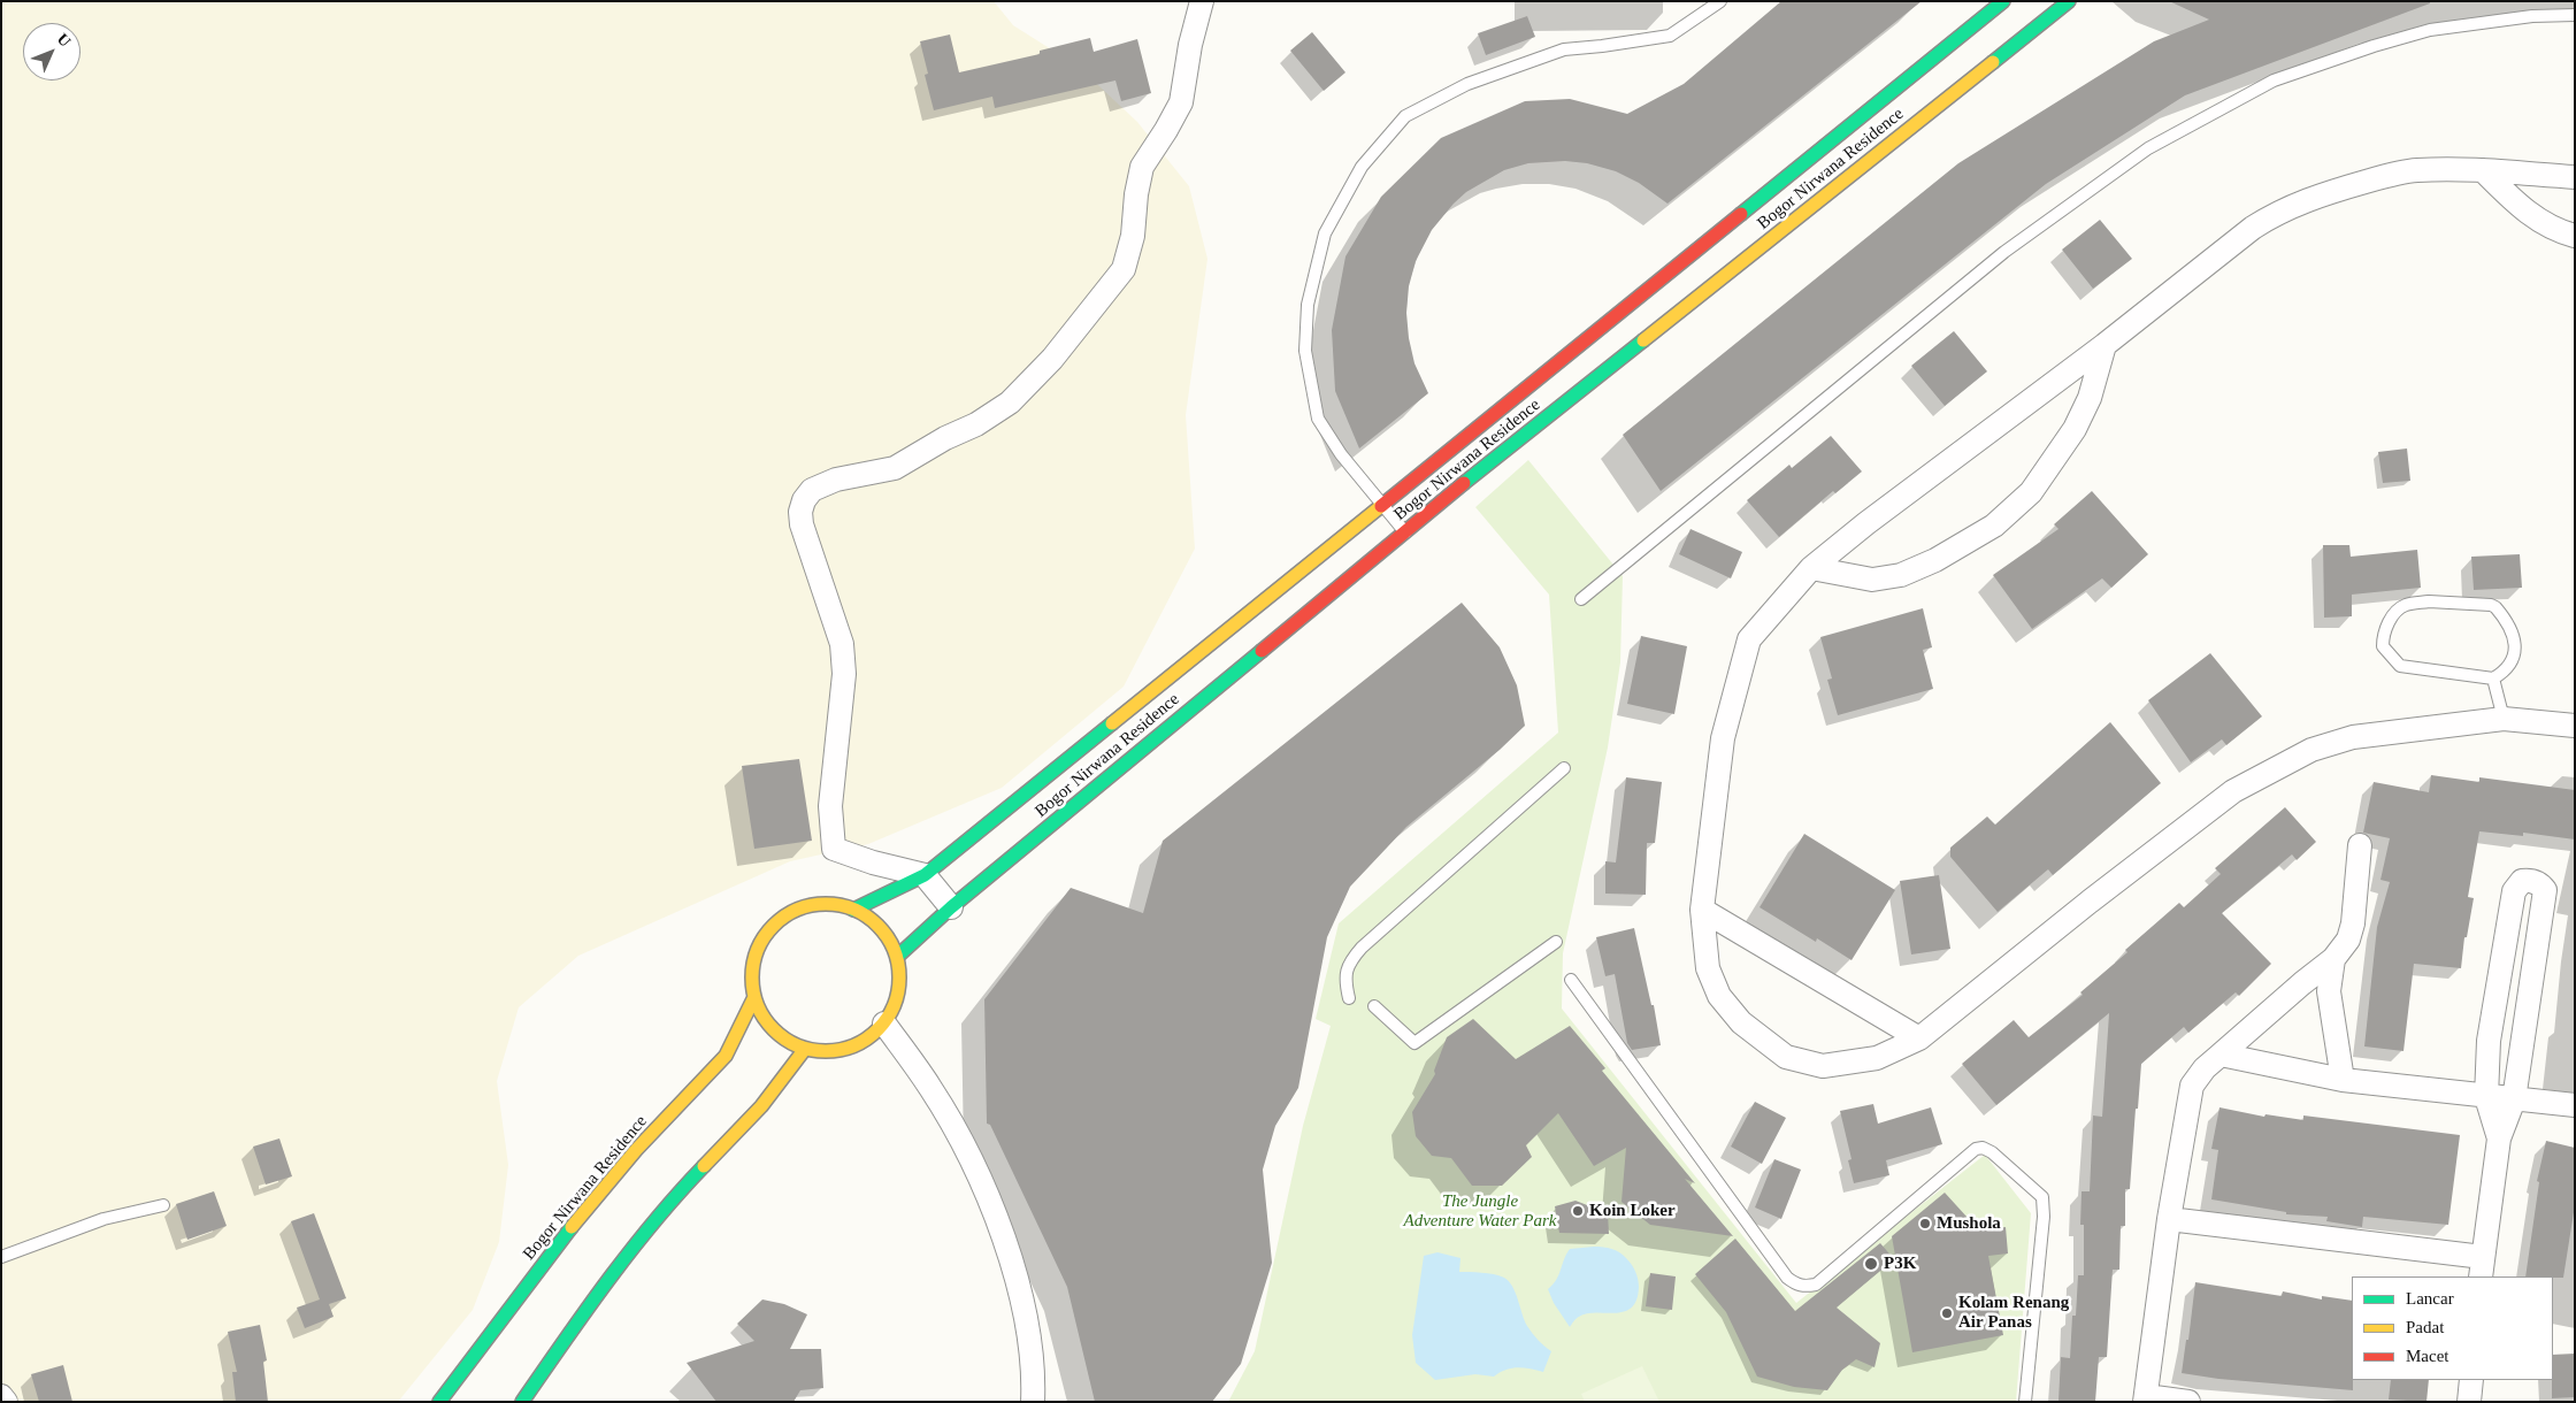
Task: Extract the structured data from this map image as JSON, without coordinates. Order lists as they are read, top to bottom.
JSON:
{
  "streets": {
    "street": ["Bogor Nirwana Residence"]
  },
  "parks": ["The Jungle Adventure Water Park"],
  "places": [
    "Koin Loker",
    "Mushola",
    "P3K",
    "Kolam Renang Air Panas"
  ],
  "legend": ["Lancar", "Padat", "Macet"],
  "north": "top right"
}
